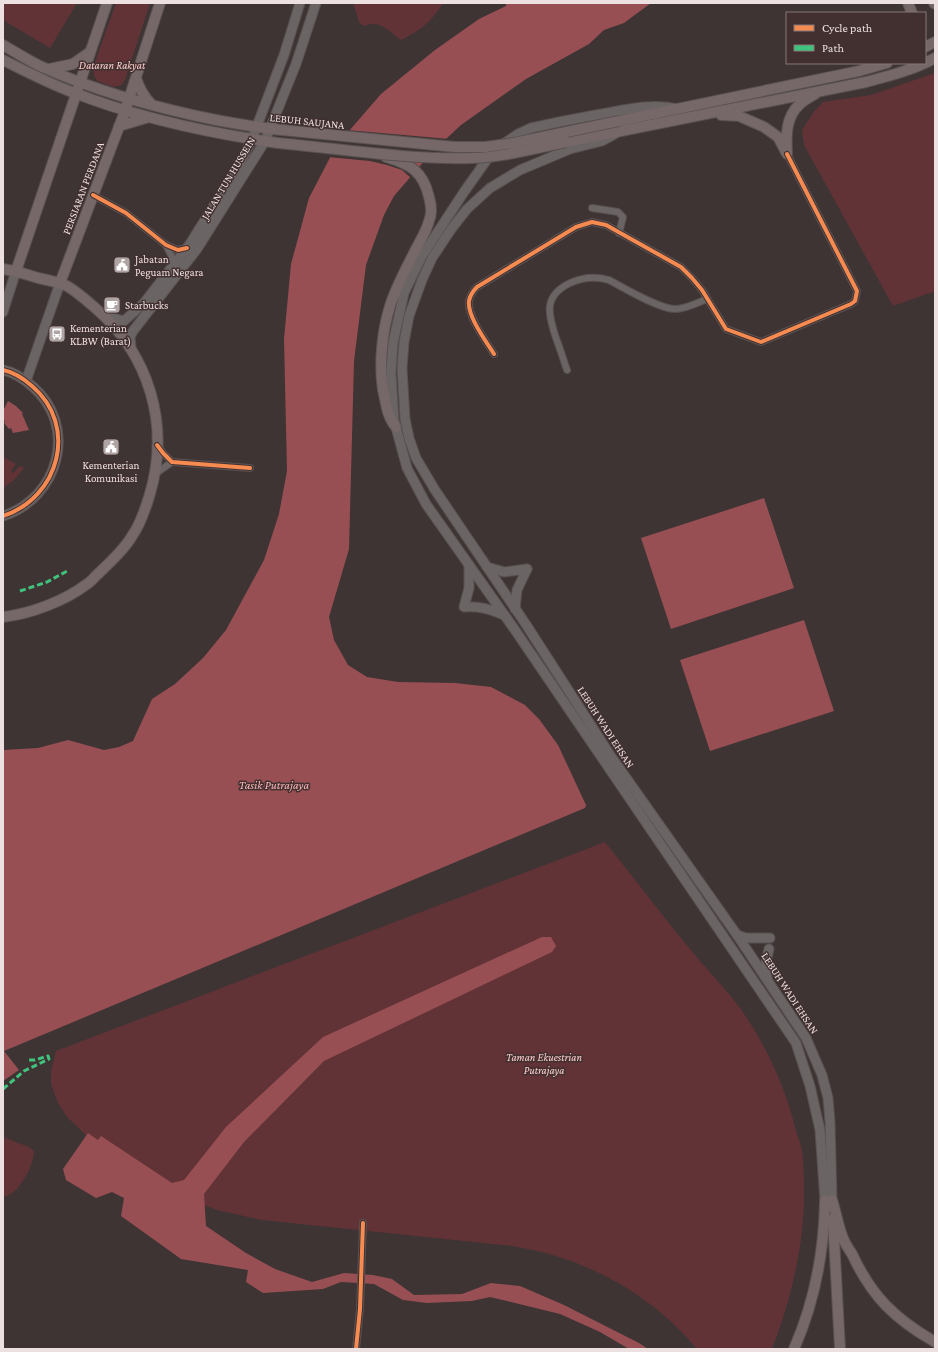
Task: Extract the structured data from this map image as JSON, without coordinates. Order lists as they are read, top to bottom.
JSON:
{
  "streets": {
    "main road": [
      "LEBUH SAUJANA",
      "JALAN TUN HUSSEIN",
      "PERSIARAN PERDANA",
      "LEBUH WADI EHSAN"
    ]
  },
  "crossings": [
    ["LEBUH SAUJANA", "JALAN TUN HUSSEIN"],
    ["LEBUH SAUJANA", "PERSIARAN PERDANA"],
    ["LEBUH SAUJANA", "LEBUH WADI EHSAN"]
  ],
  "water": ["Tasik Putrajaya"],
  "parks": ["Dataran Rakyat", "Taman Ekuestrian Putrajaya"],
  "places": {
    "public building": ["Jabatan Peguam Negara", "Kementerian Komunikasi"],
    "cafe": ["Starbucks"],
    "bus stop": ["Kementerian KLBW (Barat)"]
  },
  "legend": ["Cycle path", "Path"]
}
